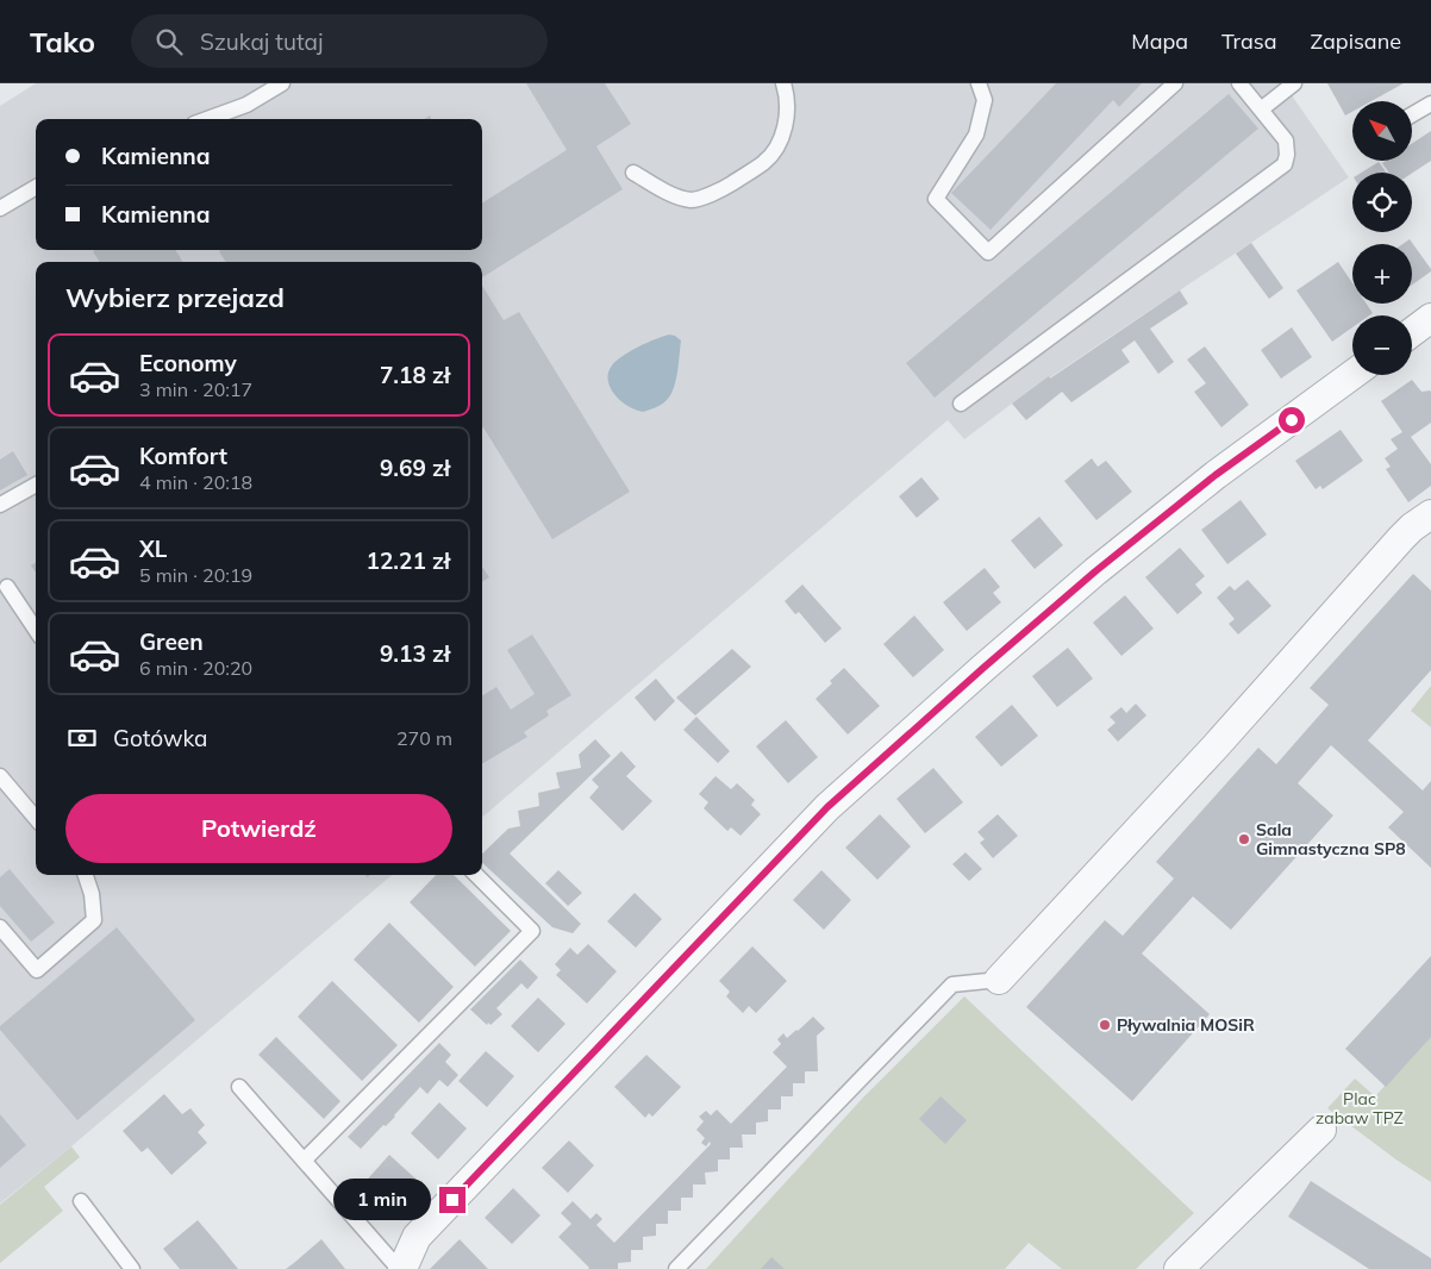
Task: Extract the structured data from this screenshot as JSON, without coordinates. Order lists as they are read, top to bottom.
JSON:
{
  "parks": ["Plac zabaw TPZ"],
  "places": ["Sala Gimnastyczna SP8", "Pływalnia MOSiR"],
  "north": "top left",
  "page": {
    "header": "Tako",
    "search": "Szukaj tutaj",
    "nav": ["Mapa", "Trasa", "Zapisane"],
    "map_buttons": ["+", "−"],
    "banner": ["Kamienna", "Kamienna"],
    "heading": "Wybierz przejazd",
    "list": [
      {
        "name": "Economy",
        "note": "3 min · 20:17",
        "value": "7.18 zł"
      },
      {
        "name": "Komfort",
        "note": "4 min · 20:18",
        "value": "9.69 zł"
      },
      {
        "name": "XL",
        "note": "5 min · 20:19",
        "value": "12.21 zł"
      },
      {
        "name": "Green",
        "note": "6 min · 20:20",
        "value": "9.13 zł"
      }
    ],
    "pay": ["Gotówka", "270 m"],
    "buttons": "Potwierdź",
    "bubble": "1 min"
  }
}
